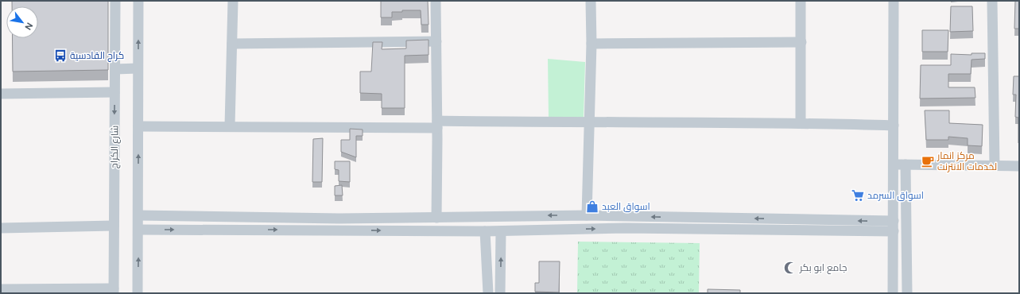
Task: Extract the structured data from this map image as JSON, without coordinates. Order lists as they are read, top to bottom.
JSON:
{
  "streets": {
    "street": ["شارع الكراج"]
  },
  "places": {
    "bus stop": ["كراج القادسية"],
    "cafe": ["مركز انمار لخدمات الانترنت"],
    "supermarket": ["اسواق السرمد"],
    "shop": ["اسواق العبد"],
    "mosque": ["جامع ابو بكر"]
  },
  "north": "bottom right"
}
